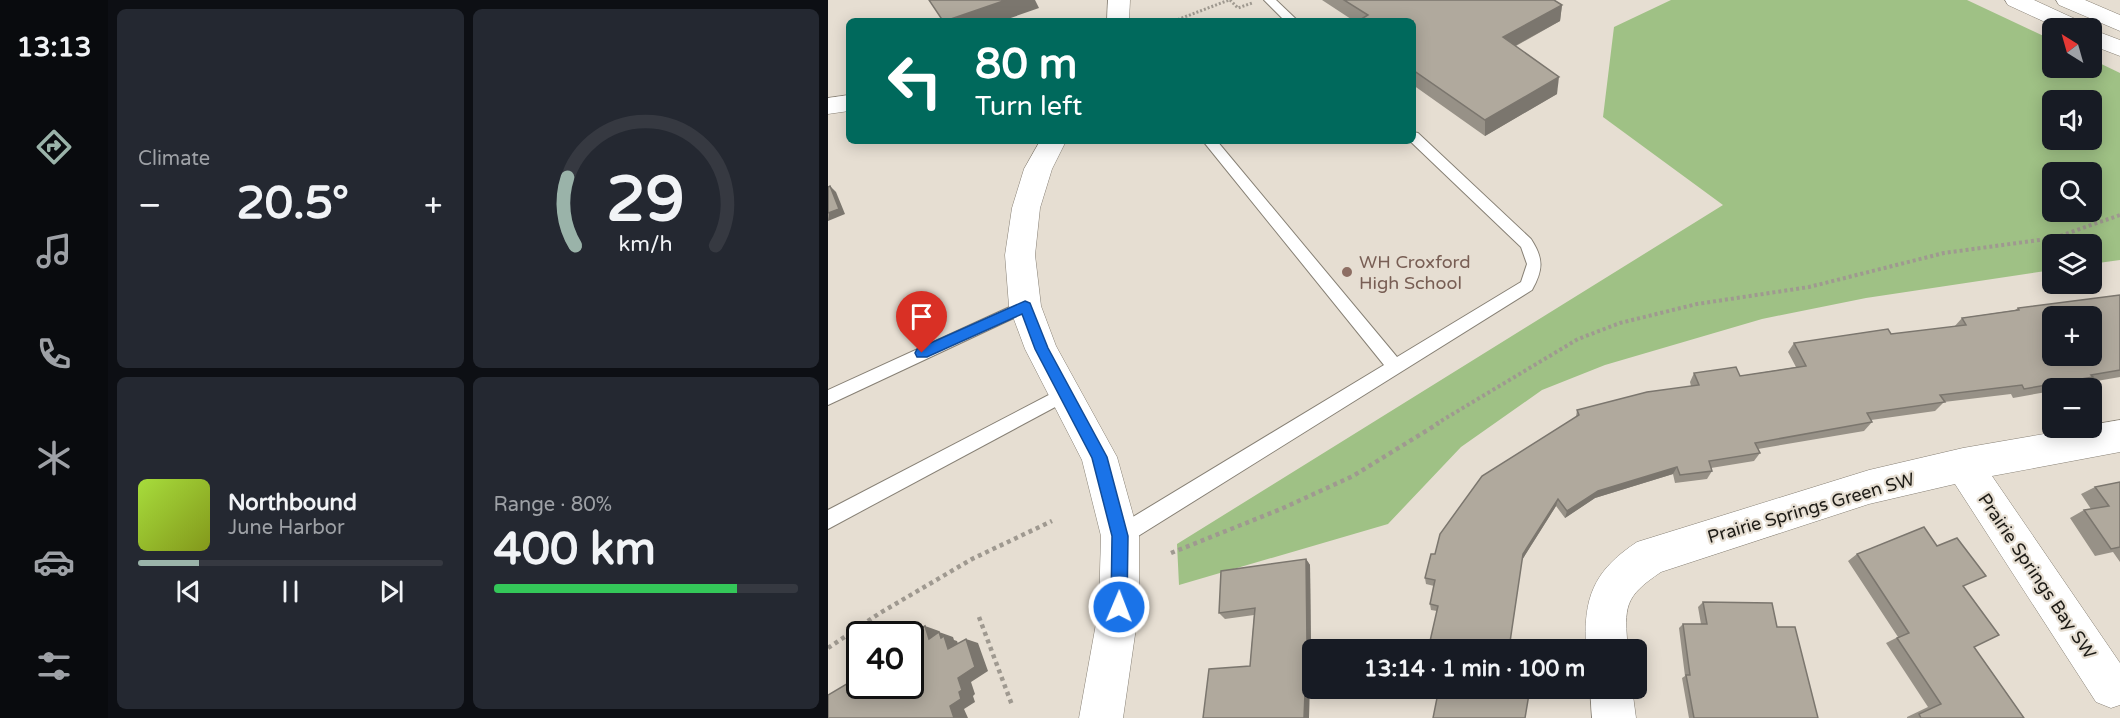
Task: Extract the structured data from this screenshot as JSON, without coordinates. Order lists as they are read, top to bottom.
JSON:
{
  "streets": {
    "street": ["Prairie Springs Green SW", "Prairie Springs Bay SW"]
  },
  "crossings": [
    ["Prairie Springs Green SW", "Prairie Springs Bay SW"]
  ],
  "places": ["WH Croxford High School"],
  "north": "top left",
  "page": {
    "tabs": "13:13",
    "tile": [
      "Climate",
      ["Range · 80%", "400 km"]
    ],
    "map_buttons": ["+", "−"],
    "turn": ["80 m", "Turn left"],
    "heat": ["−", "20.5°", "+"],
    "song": ["Northbound", "June Harbor"],
    "limit": "40",
    "trip": "13:14 · 1 min · 100 m",
    "gauge": ["29", "km/h"]
  }
}
